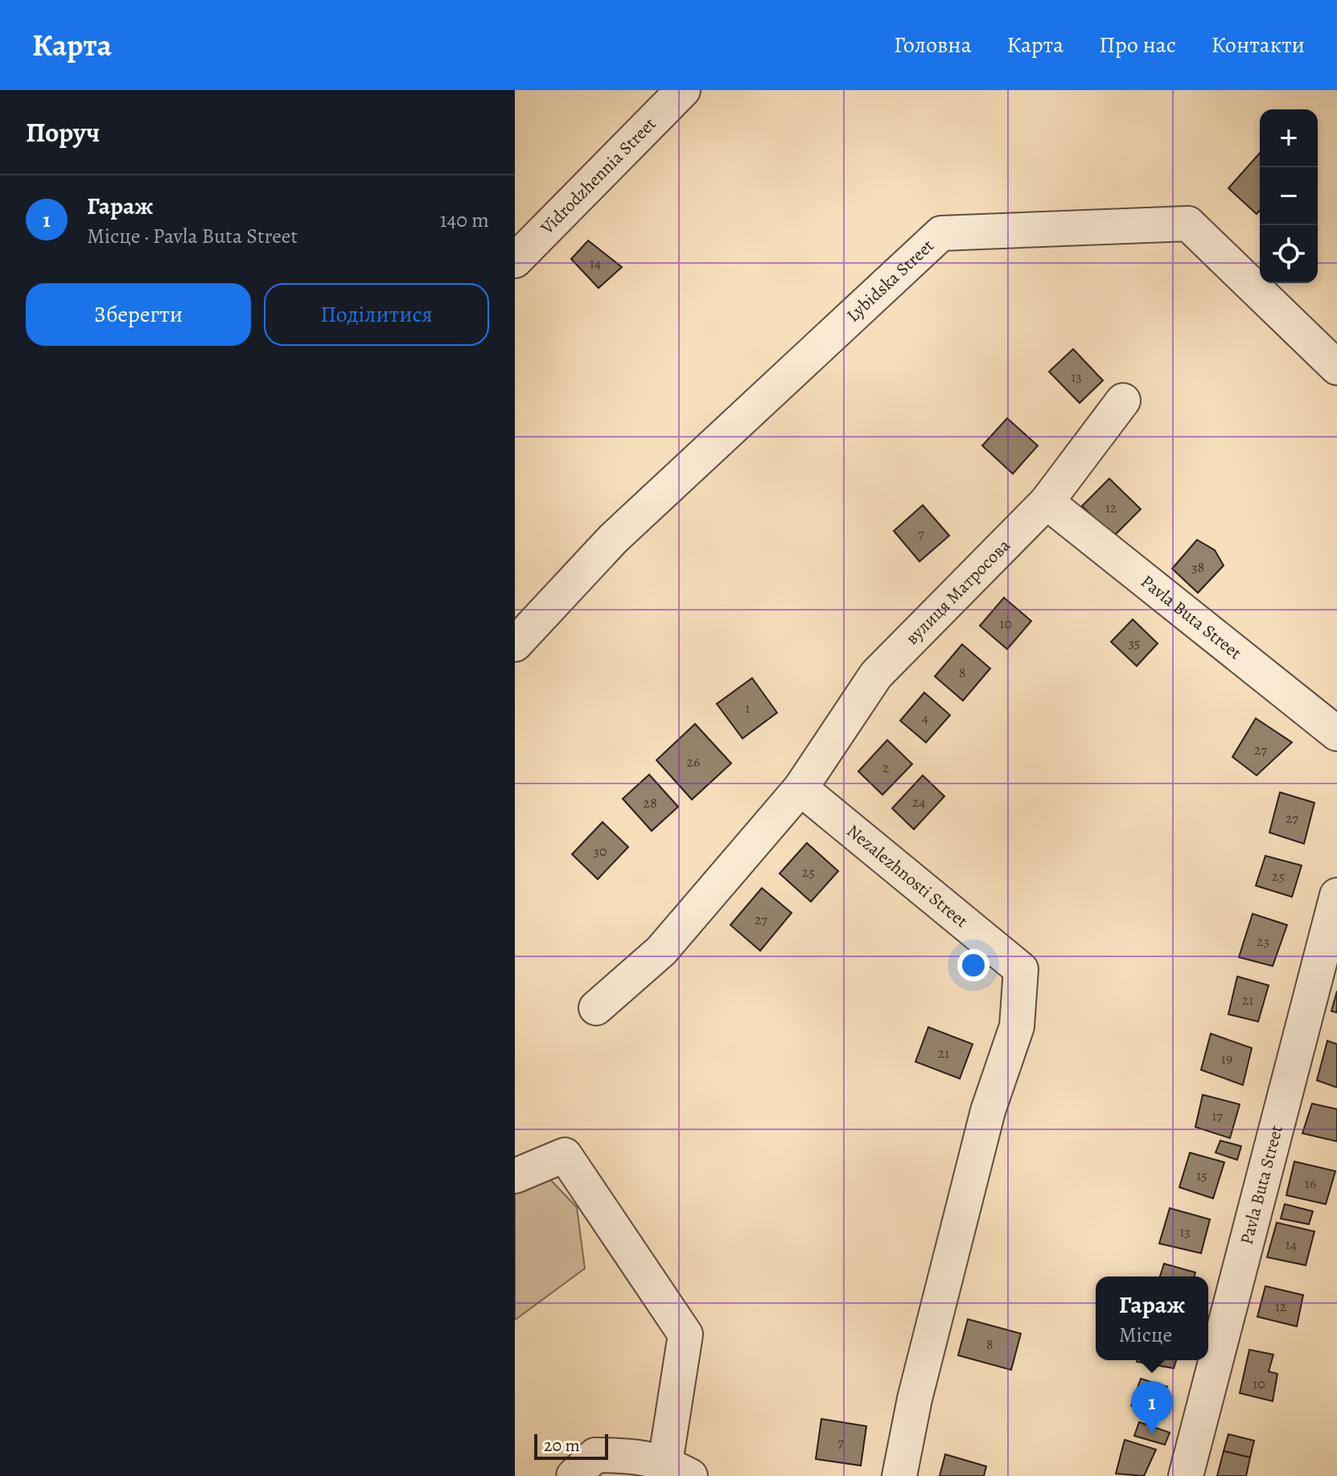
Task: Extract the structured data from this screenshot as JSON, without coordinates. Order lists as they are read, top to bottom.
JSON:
{
  "streets": {
    "street": [
      "Vidrodzhennia Street",
      "Lybidska Street",
      "вулиця Матросова",
      "Pavla Buta Street",
      "Nezalezhnosti Street"
    ]
  },
  "crossings": [
    ["вулиця Матросова", "Pavla Buta Street"],
    ["вулиця Матросова", "Nezalezhnosti Street"]
  ],
  "house_numbers": [
    "14",
    "13",
    "12",
    "7",
    "38",
    "10",
    "35",
    "8",
    "1",
    "4",
    "27",
    "26",
    "2",
    "24",
    "28",
    "27",
    "30",
    "25",
    "25",
    "27",
    "23",
    "21",
    "21",
    "19",
    "17",
    "15",
    "16",
    "13",
    "14",
    "12",
    "8",
    "10",
    "7"
  ],
  "scale_bar": "20 m",
  "page": {
    "header": "Карта",
    "nav": [
      "Головна",
      "Карта",
      "Про нас",
      "Контакти"
    ],
    "heading": "Поруч",
    "map_buttons": ["+", "−"],
    "list": [
      {
        "mark": "1",
        "name": "Гараж",
        "note": "Місце · Pavla Buta Street",
        "value": "140 m"
      }
    ],
    "buttons": ["Зберегти", "Поділитися"],
    "popup": ["Гараж", "Місце"],
    "pins": "1",
    "scale": "20 m"
  }
}
